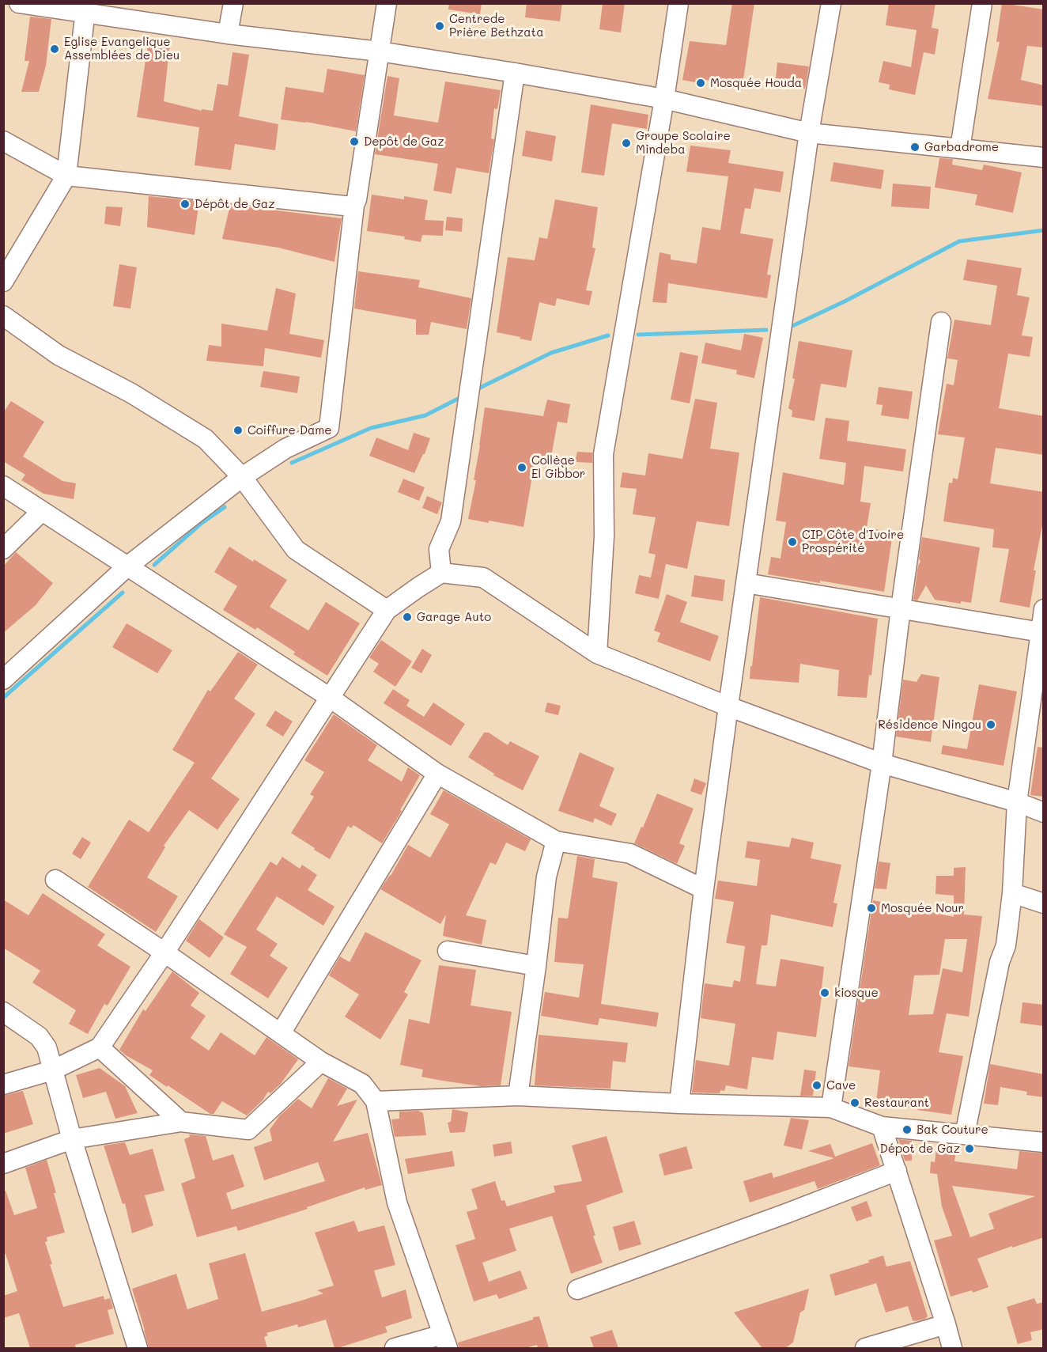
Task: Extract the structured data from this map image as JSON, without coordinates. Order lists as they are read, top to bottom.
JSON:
{
  "places": [
    "Centrede Prière Bethzata",
    "Eglise Evangelique Assemblées de Dieu",
    "Mosquée Houda",
    "Depôt de Gaz",
    "Groupe Scolaire Mindeba",
    "Garbadrome",
    "Dépôt de Gaz",
    "Coiffure Dame",
    "Collège El Gibbor",
    "CIP Côte d'Ivoire Prospérité",
    "Garage Auto",
    "Résidence Ningou",
    "Mosquée Nour",
    "kiosque",
    "Cave",
    "Restaurant",
    "Bak Couture",
    "Dépot de Gaz"
  ]
}
